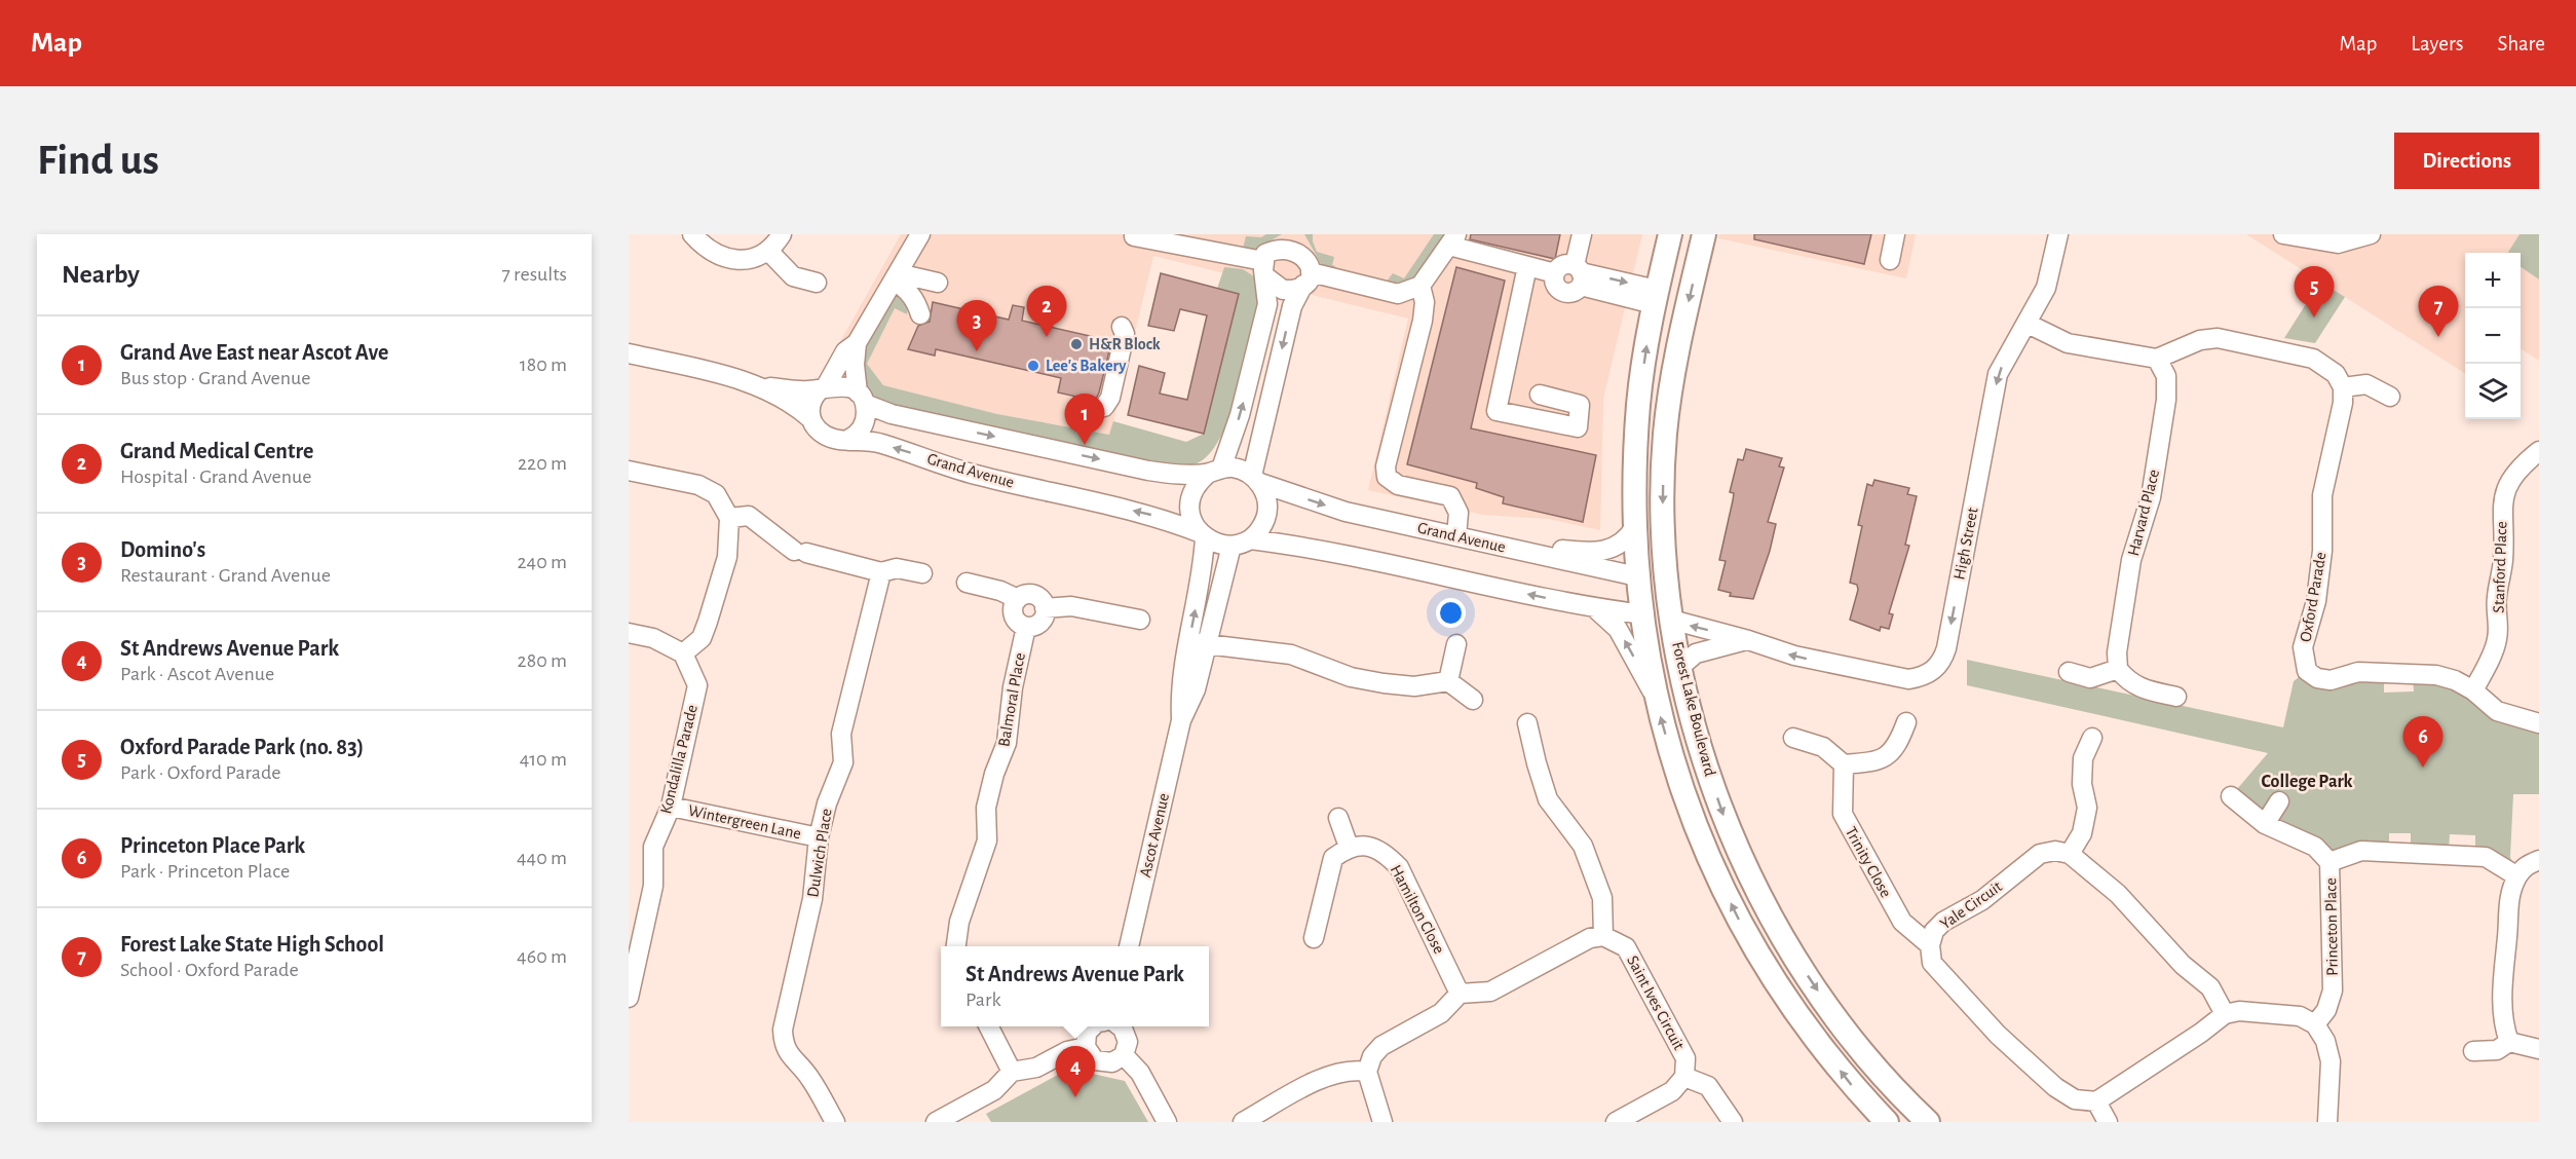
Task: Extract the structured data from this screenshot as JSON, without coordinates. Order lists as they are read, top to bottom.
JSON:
{
  "streets": {
    "main road": ["Grand Avenue", "Forest Lake Boulevard"],
    "street": [
      "Harvard Place",
      "High Street",
      "Stanford Place",
      "Oxford Parade",
      "Balmoral Place",
      "Kondalilla Parade",
      "Wintergreen Lane",
      "Ascot Avenue",
      "Dulwich Place",
      "Trinity Close",
      "Yale Circuit",
      "Hamilton Close",
      "Princeton Place",
      "Saint Ives Circuit"
    ]
  },
  "crossings": [
    ["Grand Avenue", "Forest Lake Boulevard"],
    ["Grand Avenue", "Ascot Avenue"],
    ["High Street", "Forest Lake Boulevard"],
    ["Stanford Place", "Oxford Parade"],
    ["Kondalilla Parade", "Wintergreen Lane"],
    ["Wintergreen Lane", "Dulwich Place"],
    ["Trinity Close", "Yale Circuit"]
  ],
  "districts": ["College Park"],
  "places": ["H&R Block", "Lee's Bakery"],
  "page": {
    "header": "Map",
    "nav": ["Map", "Layers", "Share"],
    "buttons": "Directions",
    "title": "Find us",
    "heading": ["Nearby", "7 results"],
    "map_buttons": ["+", "−"],
    "pins": [
      "5",
      "2",
      "7",
      "3",
      "1",
      "6",
      "4"
    ],
    "list": [
      {
        "mark": "1",
        "name": "Grand Ave East near Ascot Ave",
        "note": "Bus stop · Grand Avenue",
        "value": "180 m"
      },
      {
        "mark": "2",
        "name": "Grand Medical Centre",
        "note": "Hospital · Grand Avenue",
        "value": "220 m"
      },
      {
        "mark": "3",
        "name": "Domino's",
        "note": "Restaurant · Grand Avenue",
        "value": "240 m"
      },
      {
        "mark": "4",
        "name": "St Andrews Avenue Park",
        "note": "Park · Ascot Avenue",
        "value": "280 m"
      },
      {
        "mark": "5",
        "name": "Oxford Parade Park (no. 83)",
        "note": "Park · Oxford Parade",
        "value": "410 m"
      },
      {
        "mark": "6",
        "name": "Princeton Place Park",
        "note": "Park · Princeton Place",
        "value": "440 m"
      },
      {
        "mark": "7",
        "name": "Forest Lake State High School",
        "note": "School · Oxford Parade",
        "value": "460 m"
      }
    ],
    "popup": ["St Andrews Avenue Park", "Park"]
  }
}
